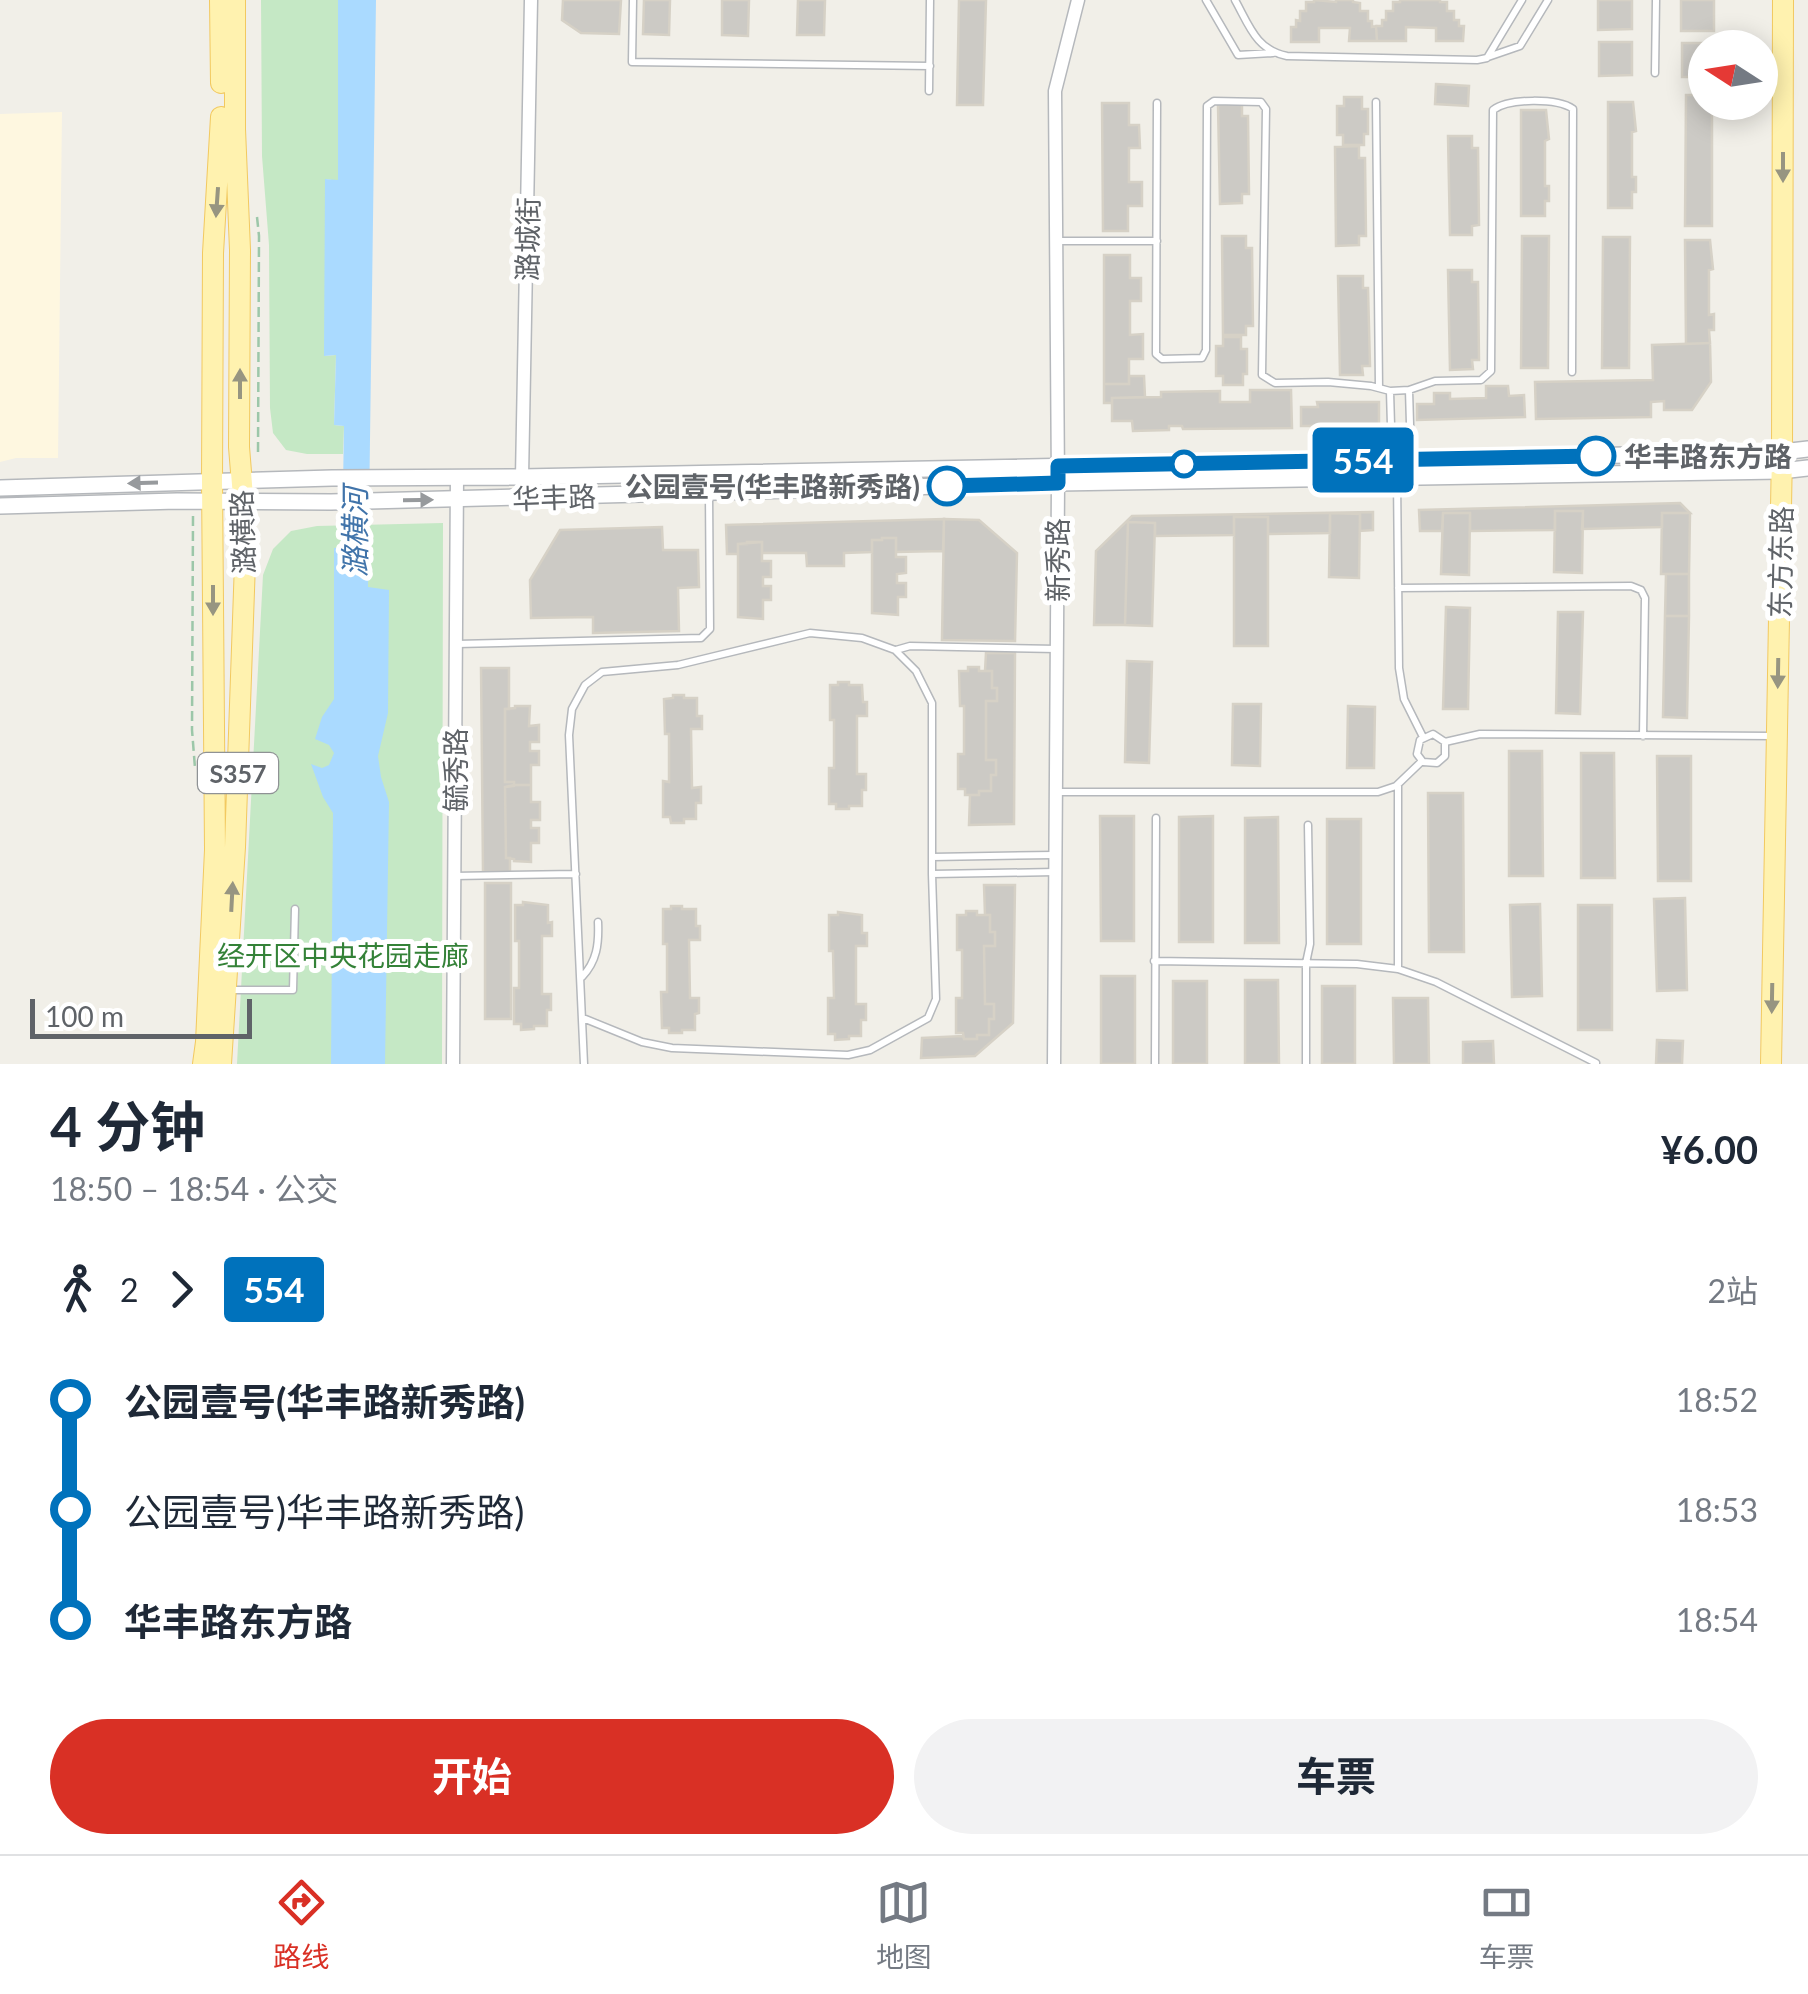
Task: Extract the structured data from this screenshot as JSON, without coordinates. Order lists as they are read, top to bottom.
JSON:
{
  "streets": {
    "main road": ["潞横路", "东方东路", "S357"],
    "street": [
      "潞城街",
      "华丰路",
      "新秀路",
      "毓秀路"
    ]
  },
  "crossings": [
    ["潞城街", "华丰路"],
    ["华丰路", "潞横路"],
    ["华丰路", "新秀路"],
    ["华丰路", "东方东路"],
    ["华丰路", "毓秀路"]
  ],
  "one_way": ["东方东路"],
  "water": ["潞横河"],
  "parks": ["经开区中央花园走廊"],
  "places": ["华丰路东方路", "公园壹号(华丰路新秀路)"],
  "lines": ["bus line 554"],
  "scale_bar": "100 m",
  "north": "left",
  "page": {
    "on_map": "554",
    "scale": "100 m",
    "heading": ["4 分钟", "18:50 – 18:54 · 公交", "¥6.00"],
    "legs": ["2", "554", "2站"],
    "list": [
      {
        "name": "公园壹号(华丰路新秀路)",
        "value": "18:52"
      },
      {
        "name": "公园壹号)华丰路新秀路)",
        "value": "18:53"
      },
      {
        "name": "华丰路东方路",
        "value": "18:54"
      }
    ],
    "buttons": ["开始", "车票"],
    "tabs": ["路线", "地图", "车票"]
  }
}
